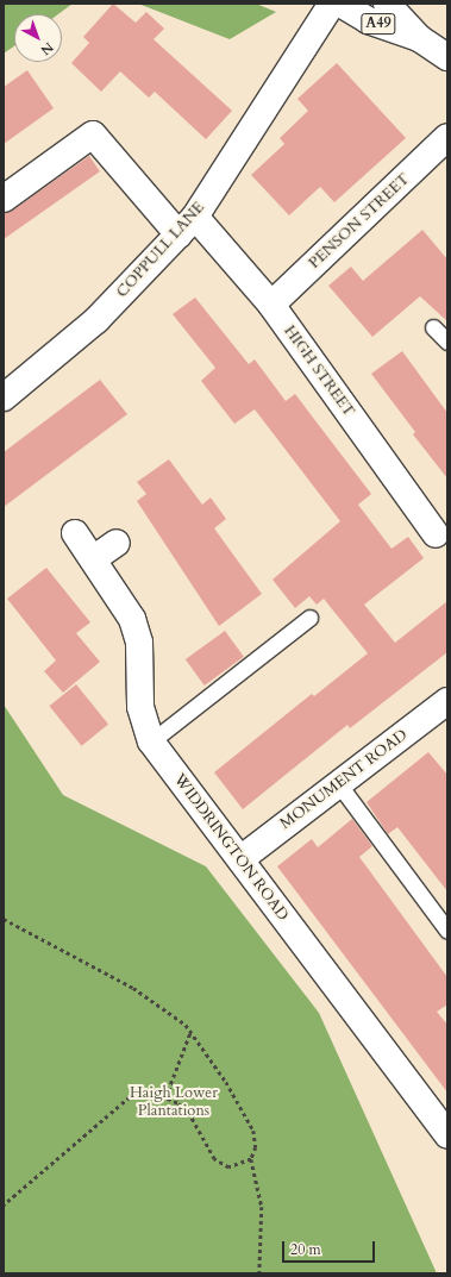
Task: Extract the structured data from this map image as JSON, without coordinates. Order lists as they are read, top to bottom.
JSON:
{
  "streets": {
    "main road": [
      "A49",
      "PENSON STREET",
      "COPPULL LANE",
      "HIGH STREET",
      "MONUMENT ROAD",
      "WIDDRINGTON ROAD"
    ]
  },
  "crossings": [
    ["PENSON STREET", "HIGH STREET"],
    ["COPPULL LANE", "HIGH STREET"],
    ["MONUMENT ROAD", "WIDDRINGTON ROAD"]
  ],
  "parks": ["Haigh Lower Plantations"],
  "scale_bar": "20 m",
  "north": "bottom right"
}
